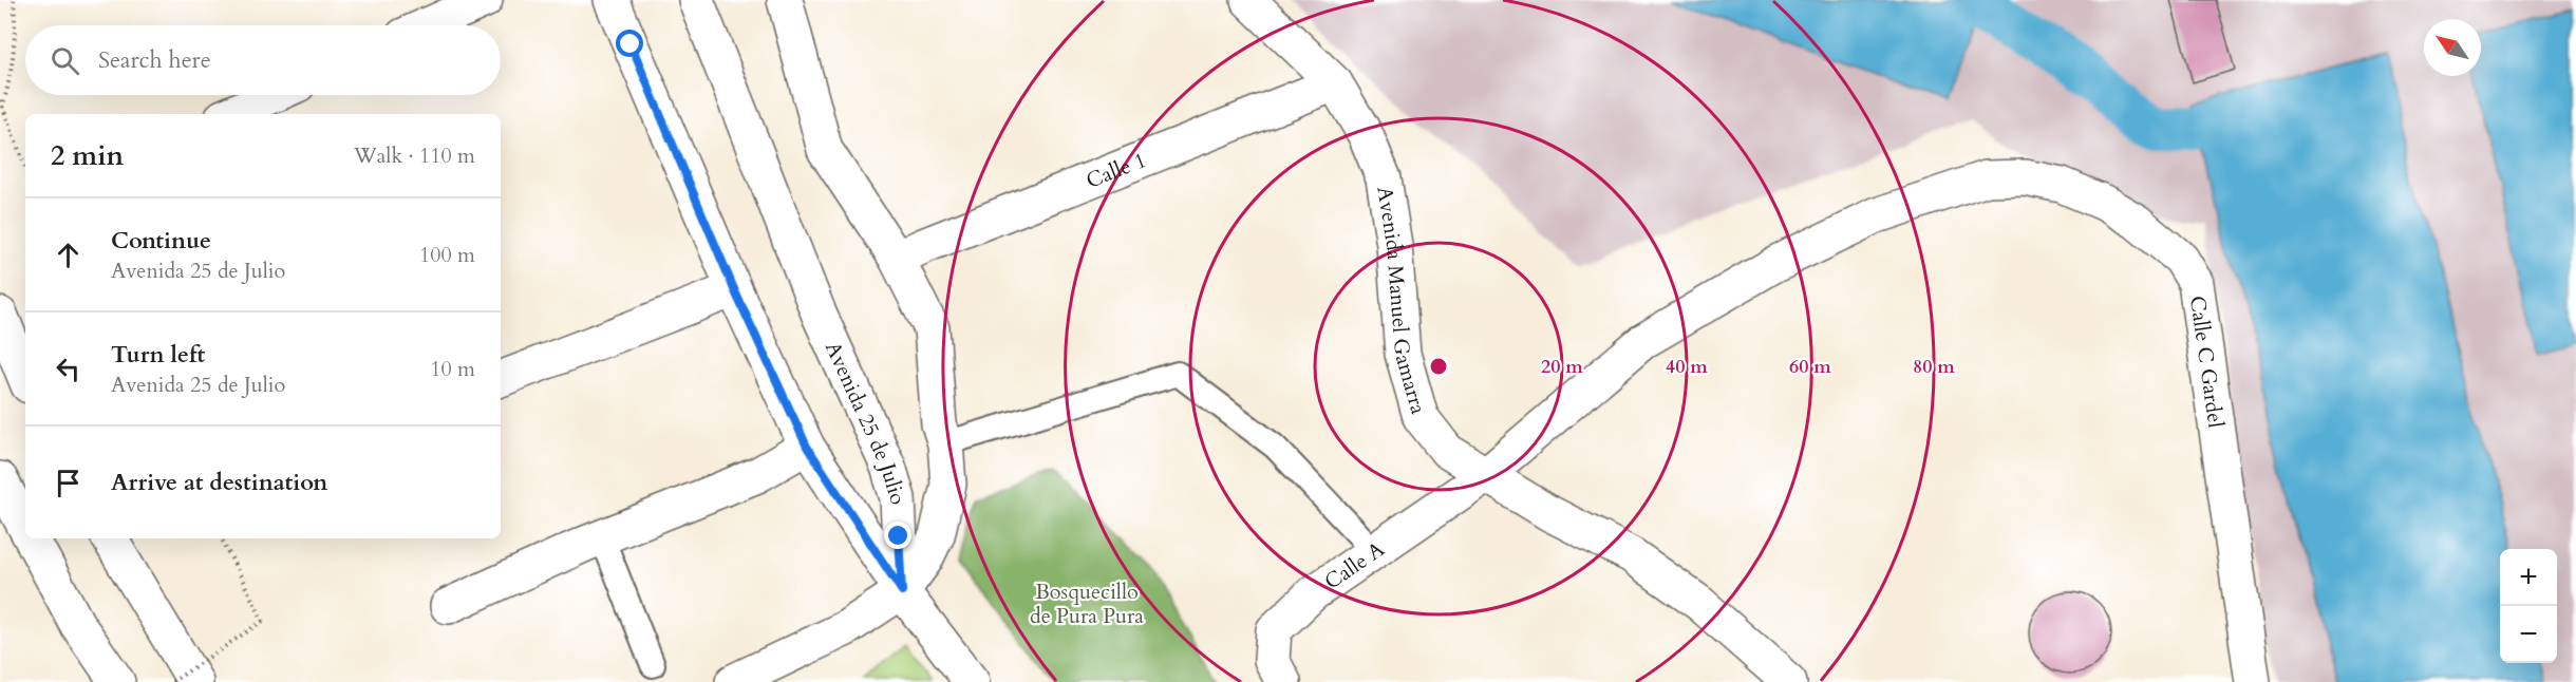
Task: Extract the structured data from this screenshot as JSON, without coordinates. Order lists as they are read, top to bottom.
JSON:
{
  "streets": {
    "main road": [
      "Calle 1",
      "Avenida Manuel Gamarra",
      "Calle C Gardel",
      "Avenida 25 de Julio",
      "Calle A"
    ]
  },
  "crossings": [
    ["Calle 1", "Avenida Manuel Gamarra"],
    ["Avenida Manuel Gamarra", "Calle C Gardel"],
    ["Avenida Manuel Gamarra", "Calle A"],
    ["Calle C Gardel", "Calle A"]
  ],
  "parks": ["Bosquecillo de Pura Pura"],
  "north": "top left",
  "page": {
    "search": "Search here",
    "heading": ["2 min", "Walk · 110 m"],
    "list": [
      ["Continue", "Avenida 25 de Julio", "100 m"],
      ["Turn left", "Avenida 25 de Julio", "10 m"],
      "Arrive at destination"
    ],
    "map_buttons": ["+", "−"]
  },
  "rings": [
    "20 m",
    "40 m",
    "60 m",
    "80 m"
  ]
}
